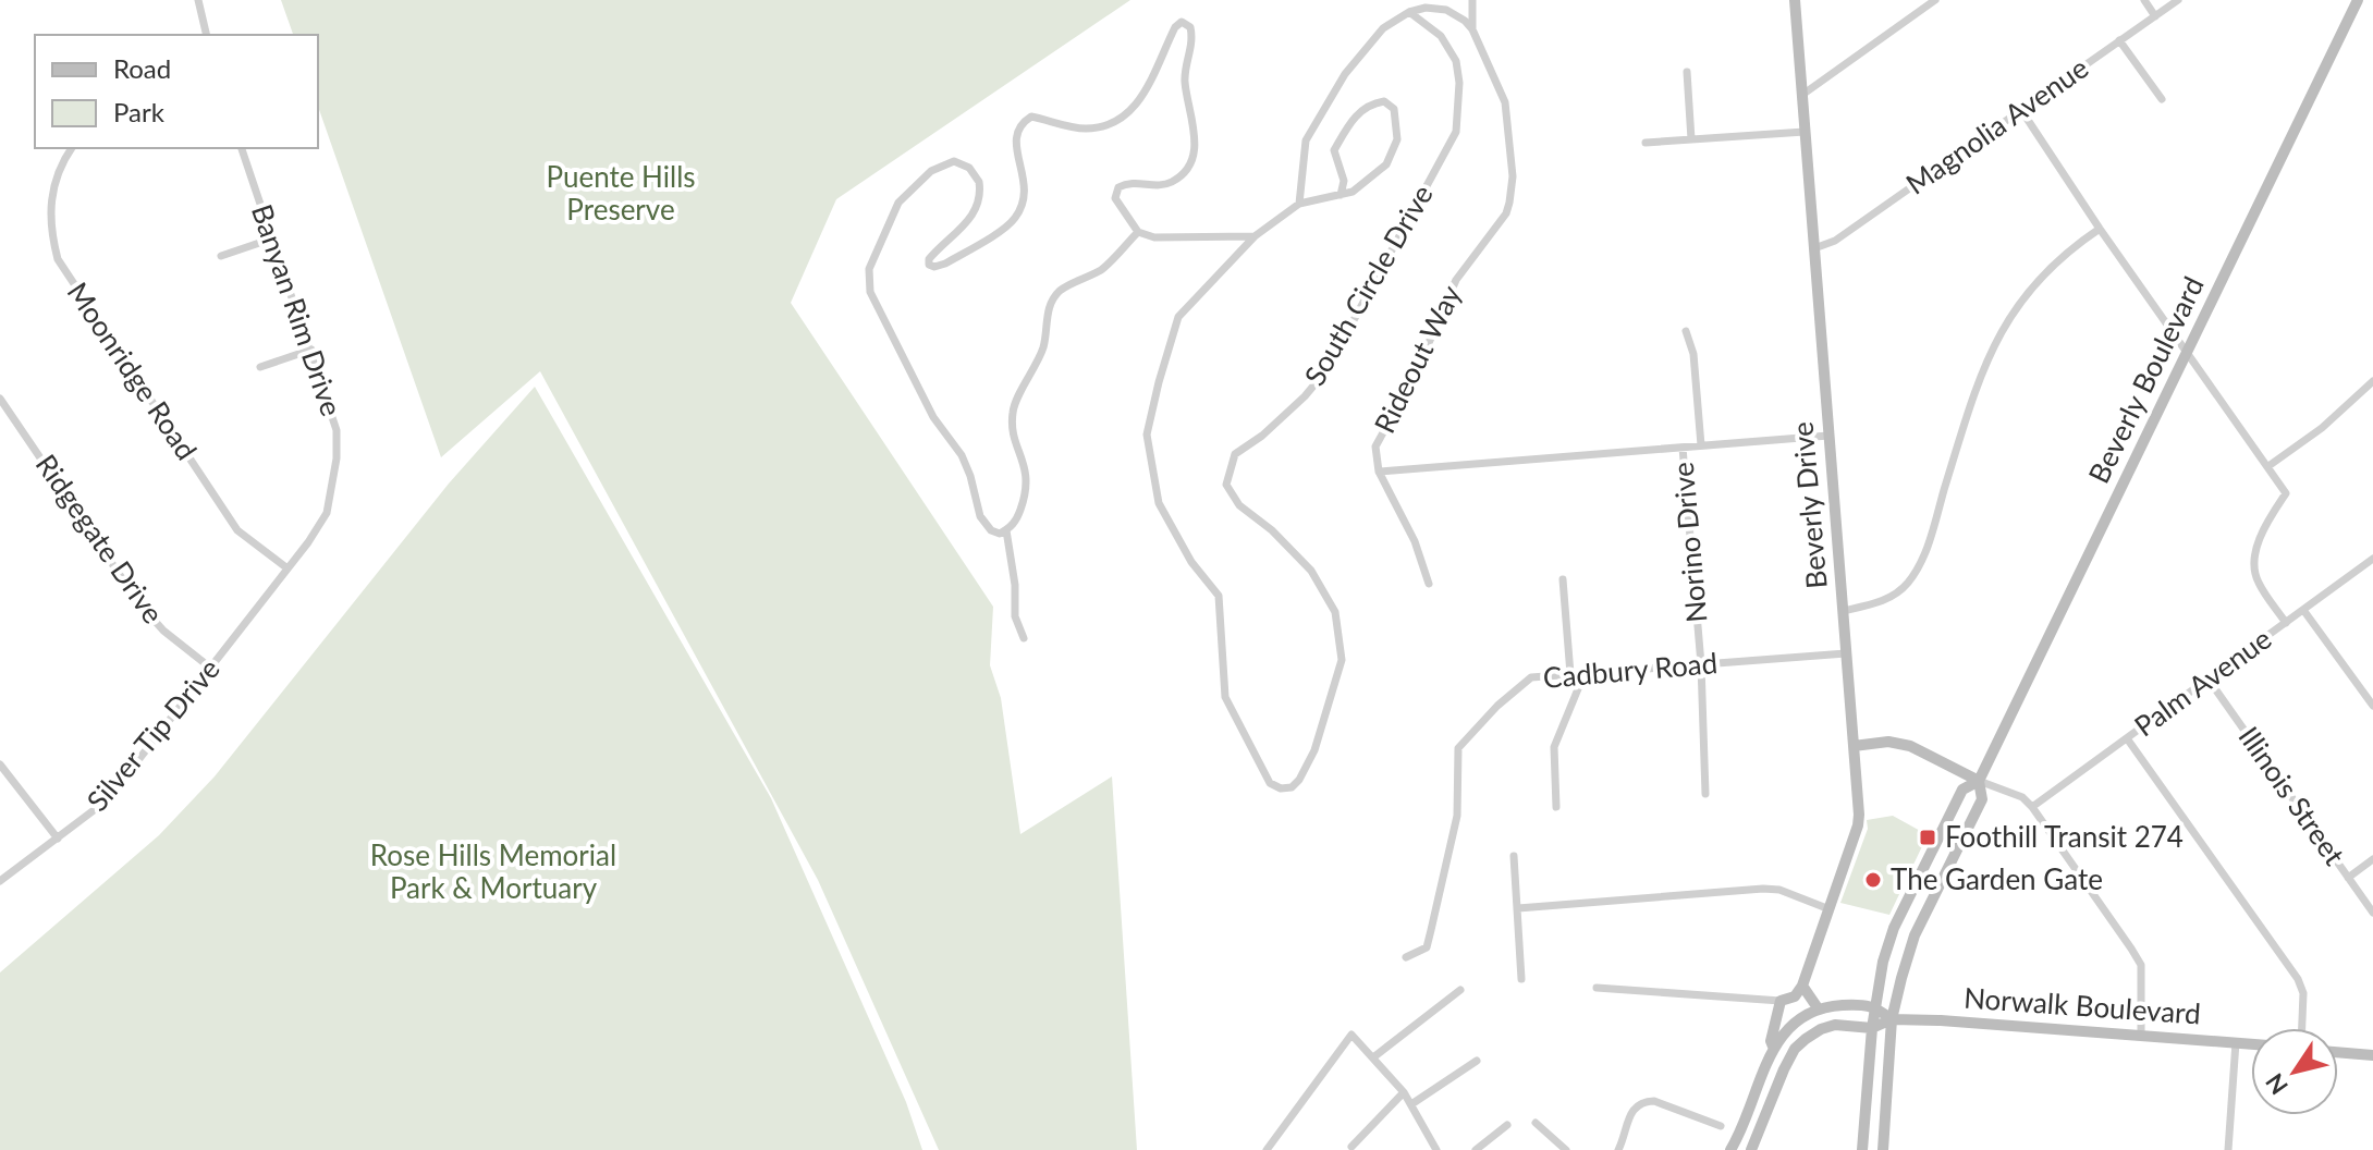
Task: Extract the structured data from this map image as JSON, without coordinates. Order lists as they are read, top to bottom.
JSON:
{
  "streets": {
    "main road": ["Beverly Boulevard", "Beverly Drive", "Norwalk Boulevard"],
    "street": [
      "Magnolia Avenue",
      "South Circle Drive",
      "Banyan Rim Drive",
      "Rideout Way",
      "Moonridge Road",
      "Ridgegate Drive",
      "Norino Drive",
      "Cadbury Road",
      "Palm Avenue",
      "Silver Tip Drive",
      "Illinois Street"
    ]
  },
  "crossings": [
    ["Magnolia Avenue", "Beverly Drive"],
    ["Banyan Rim Drive", "Moonridge Road"],
    ["Banyan Rim Drive", "Silver Tip Drive"],
    ["Rideout Way", "Beverly Drive"],
    ["Rideout Way", "Norino Drive"],
    ["Moonridge Road", "Silver Tip Drive"],
    ["Beverly Boulevard", "Norwalk Boulevard"],
    ["Beverly Drive", "Cadbury Road"],
    ["Ridgegate Drive", "Silver Tip Drive"],
    ["Norino Drive", "Cadbury Road"],
    ["Palm Avenue", "Illinois Street"]
  ],
  "parks": ["Puente Hills Preserve", "Rose Hills Memorial Park & Mortuary"],
  "places": {
    "transit": ["Foothill Transit 274"],
    "other": ["The Garden Gate"]
  },
  "legend": ["Road", "Park"],
  "north": "bottom left"
}
